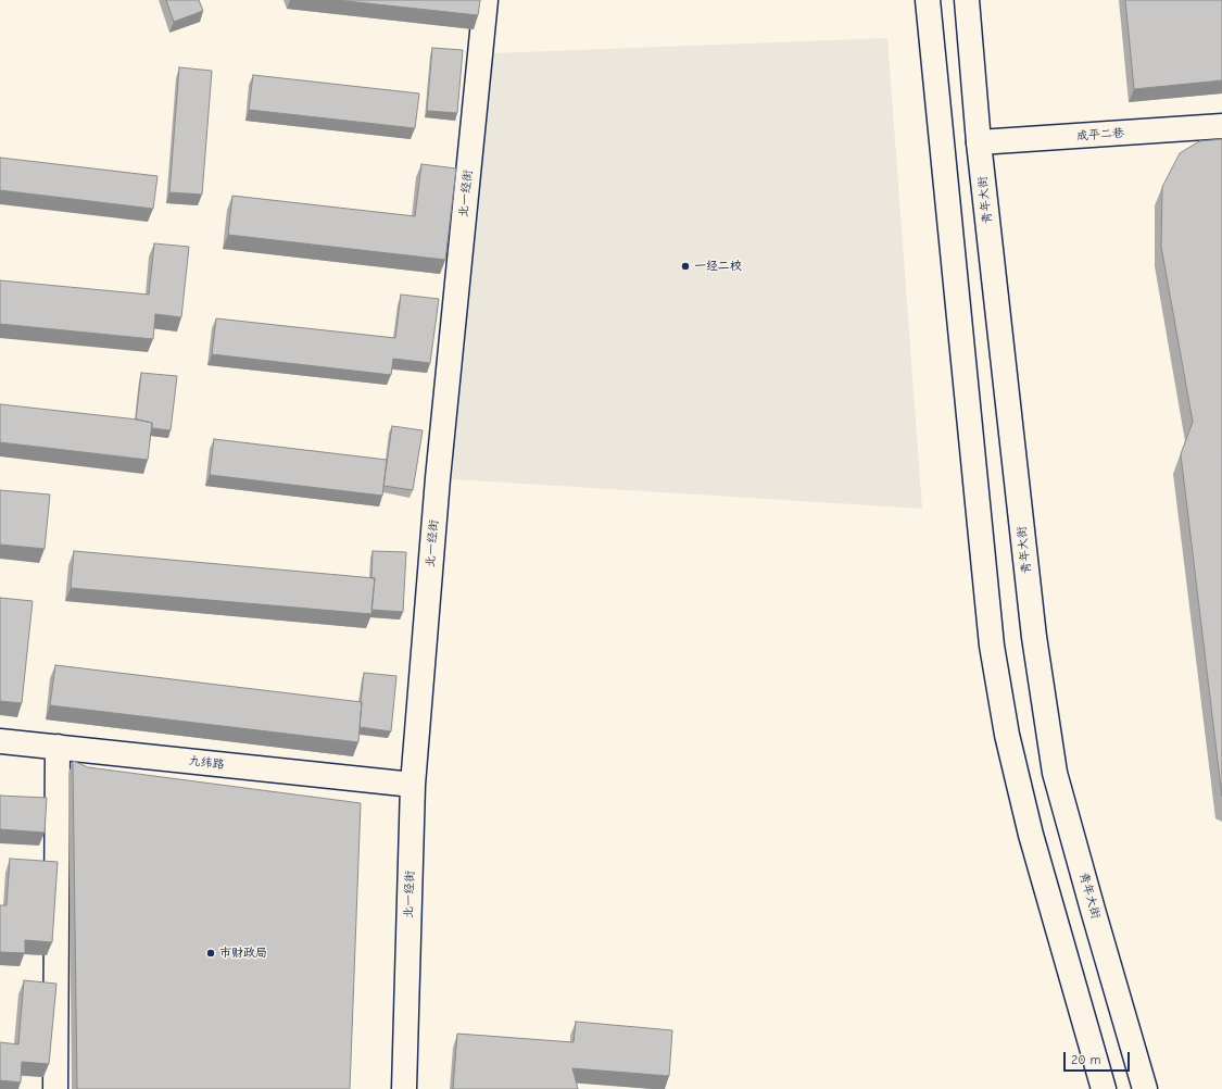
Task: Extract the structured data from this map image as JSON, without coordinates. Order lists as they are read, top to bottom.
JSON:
{
  "streets": {
    "main road": [
      "成平二巷",
      "北一经街",
      "青年大街",
      "九纬路"
    ]
  },
  "crossings": [
    ["成平二巷", "青年大街"],
    ["北一经街", "九纬路"]
  ],
  "places": ["一经二校", "市财政局"],
  "scale_bar": "20 m"
}
